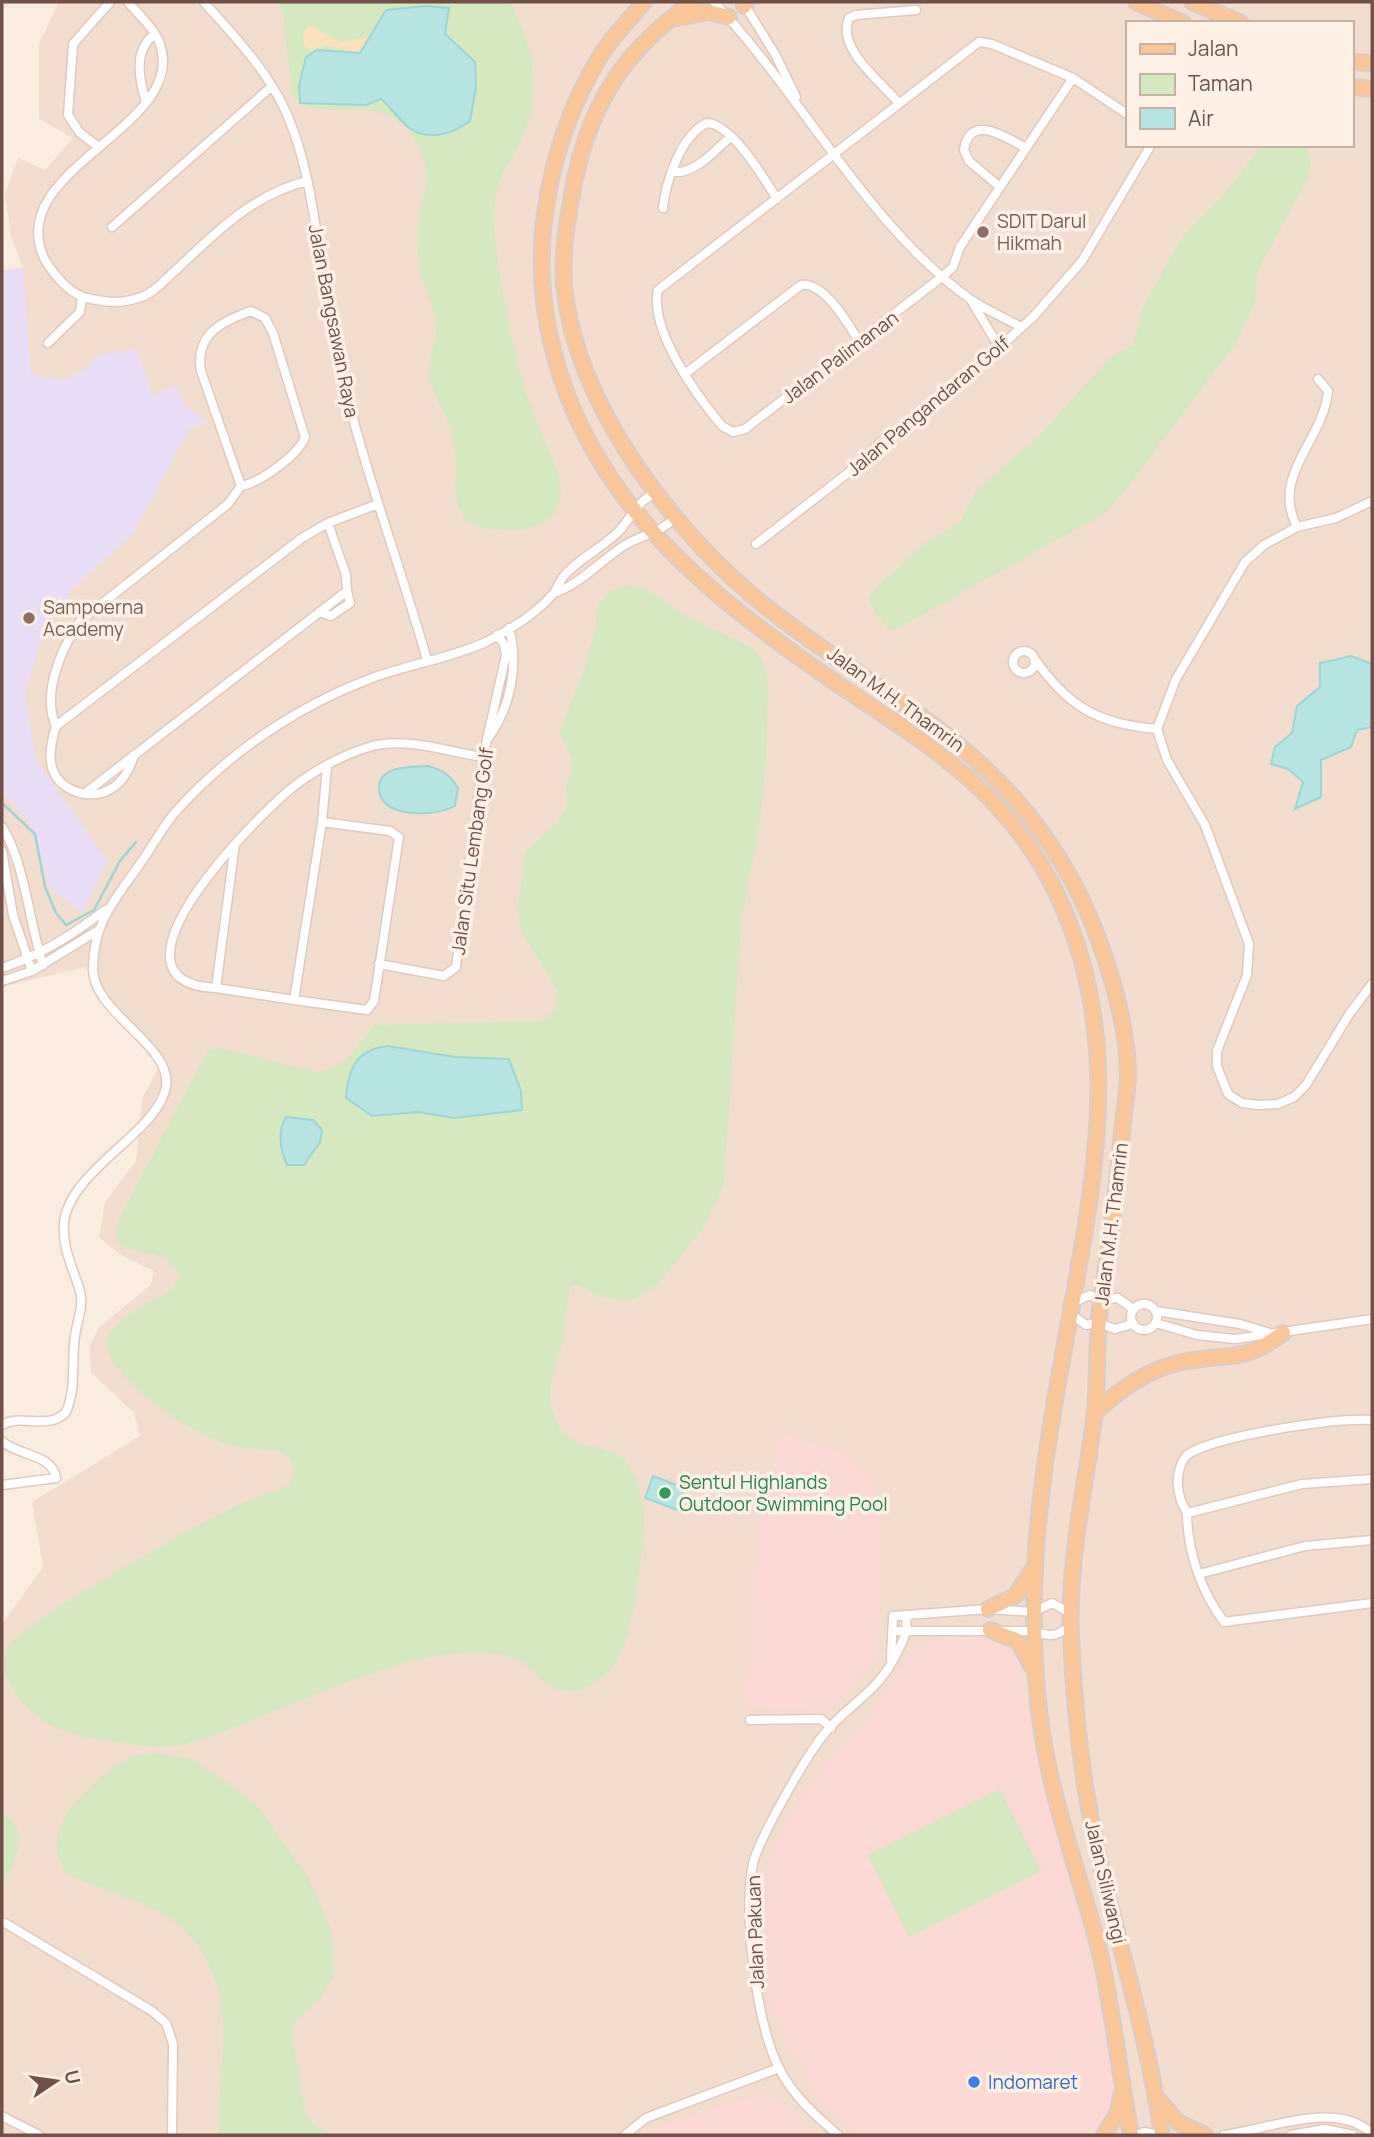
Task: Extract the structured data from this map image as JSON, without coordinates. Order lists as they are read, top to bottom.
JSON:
{
  "streets": {
    "main road": ["Jalan M.H. Thamrin", "Jalan Siliwangi"],
    "street": [
      "Jalan Bangsawan Raya",
      "Jalan Palimanan",
      "Jalan Pangandaran Golf",
      "Jalan Situ Lembang Golf",
      "Jalan Pakuan"
    ]
  },
  "crossings": [
    ["Jalan M.H. Thamrin", "Jalan Siliwangi"]
  ],
  "places": [
    "SDIT Darul Hikmah",
    "Sampoerna Academy",
    "Sentul Highlands Outdoor Swimming Pool",
    "Indomaret"
  ],
  "legend": ["Jalan", "Taman", "Air"],
  "north": "right"
}
